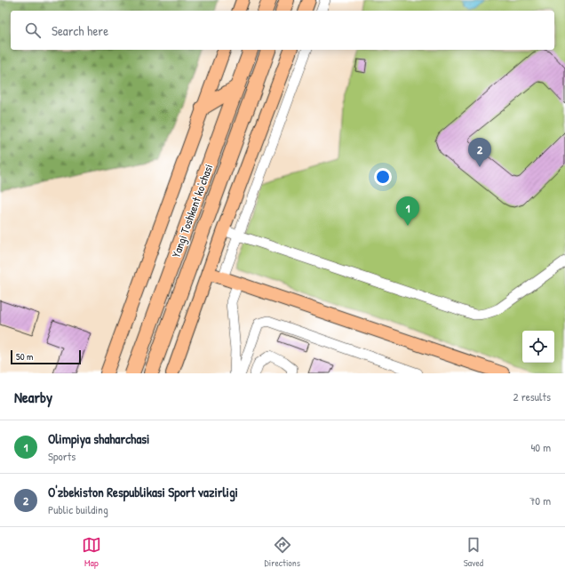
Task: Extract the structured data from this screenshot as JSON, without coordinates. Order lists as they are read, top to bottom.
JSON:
{
  "streets": {
    "highway": ["Yangi Toshkent ko‘chasi"]
  },
  "scale_bar": "50 m",
  "page": {
    "search": "Search here",
    "pins": ["2", "1"],
    "scale": "50 m",
    "heading": ["Nearby", "2 results"],
    "list": [
      {
        "mark": "1",
        "name": "Olimpiya shaharchasi",
        "note": "Sports",
        "value": "40 m"
      },
      {
        "mark": "2",
        "name": "O'zbekiston Respublikasi Sport vazirligi",
        "note": "Public building",
        "value": "70 m"
      }
    ],
    "nav": ["Map", "Directions", "Saved"]
  }
}
